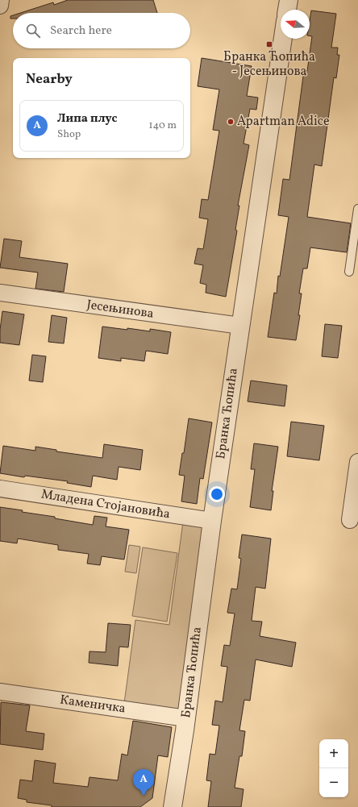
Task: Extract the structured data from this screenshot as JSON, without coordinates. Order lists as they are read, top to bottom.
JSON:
{
  "streets": {
    "street": [
      "Јесењинова",
      "Бранка Ћопића",
      "Младена Стојановића",
      "Каменичка"
    ]
  },
  "crossings": [
    ["Јесењинова", "Бранка Ћопића"],
    ["Бранка Ћопића", "Младена Стојановића"],
    ["Бранка Ћопића", "Каменичка"]
  ],
  "places": {
    "transit": ["Бранка Ћопића - Јесењинова"],
    "other": ["Apartman Adice"]
  },
  "north": "left",
  "page": {
    "search": "Search here",
    "heading": "Nearby",
    "list": [
      {
        "mark": "A",
        "name": "Липа плус",
        "note": "Shop",
        "value": "140 m"
      }
    ],
    "map_buttons": ["+", "−"],
    "pins": "A"
  }
}
